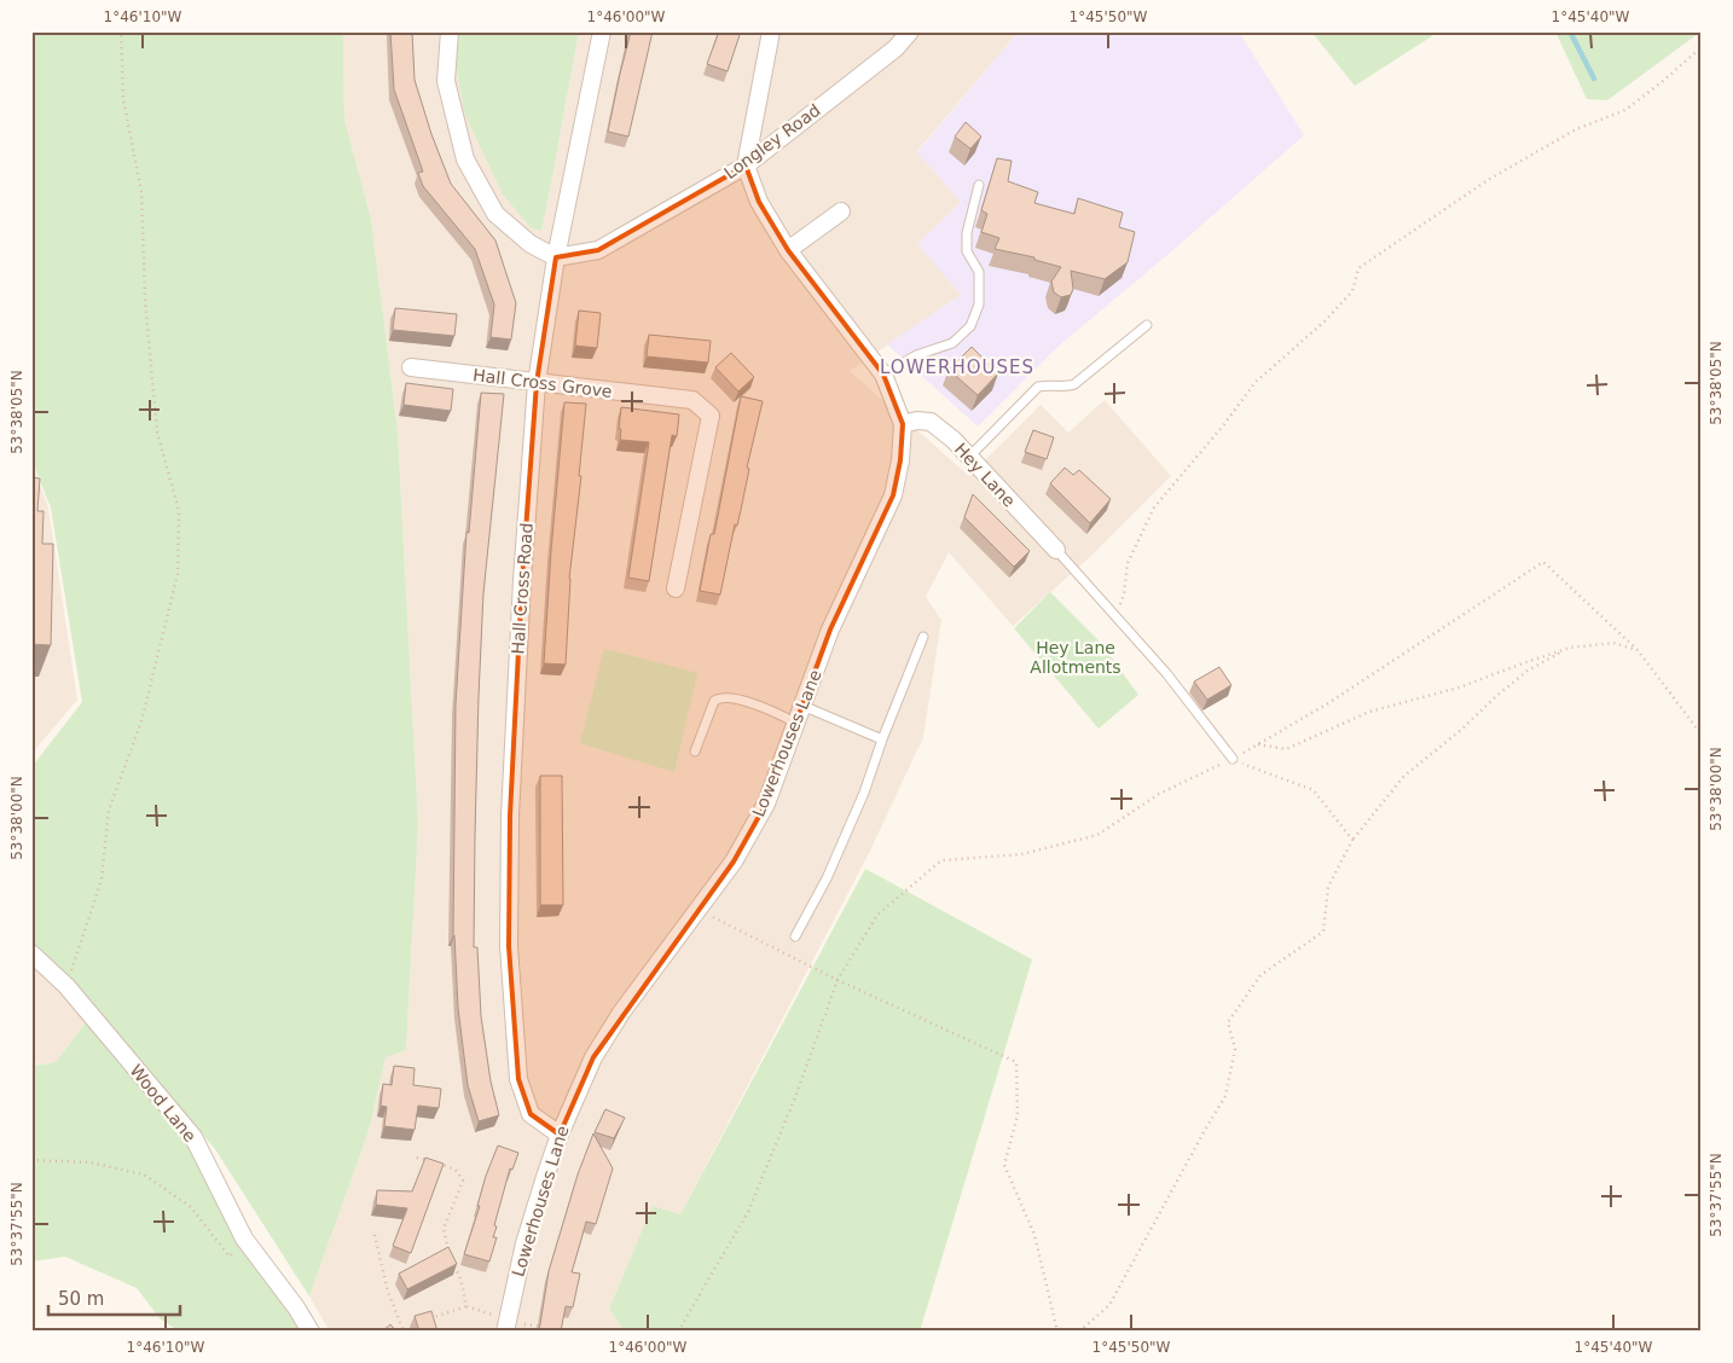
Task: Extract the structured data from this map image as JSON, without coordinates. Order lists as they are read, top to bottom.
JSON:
{
  "streets": {
    "street": [
      "Longley Road",
      "Hall Cross Grove",
      "Hey Lane",
      "Hall Cross Road",
      "Lowerhouses Lane",
      "Wood Lane"
    ]
  },
  "crossings": [
    ["Longley Road", "Hall Cross Road"],
    ["Longley Road", "Lowerhouses Lane"],
    ["Hall Cross Grove", "Hall Cross Road"],
    ["Hey Lane", "Lowerhouses Lane"],
    ["Hall Cross Road", "Lowerhouses Lane"]
  ],
  "districts": ["LOWERHOUSES"],
  "parks": ["Hey Lane Allotments"],
  "scale_bar": "50 m",
  "coordinates": [
    "1°46'10\"W",
    "1°46'00\"W",
    "1°45'50\"W",
    "1°45'40\"W",
    "53°38'05\"N",
    "53°38'00\"N",
    "53°37'55\"N"
  ]
}
